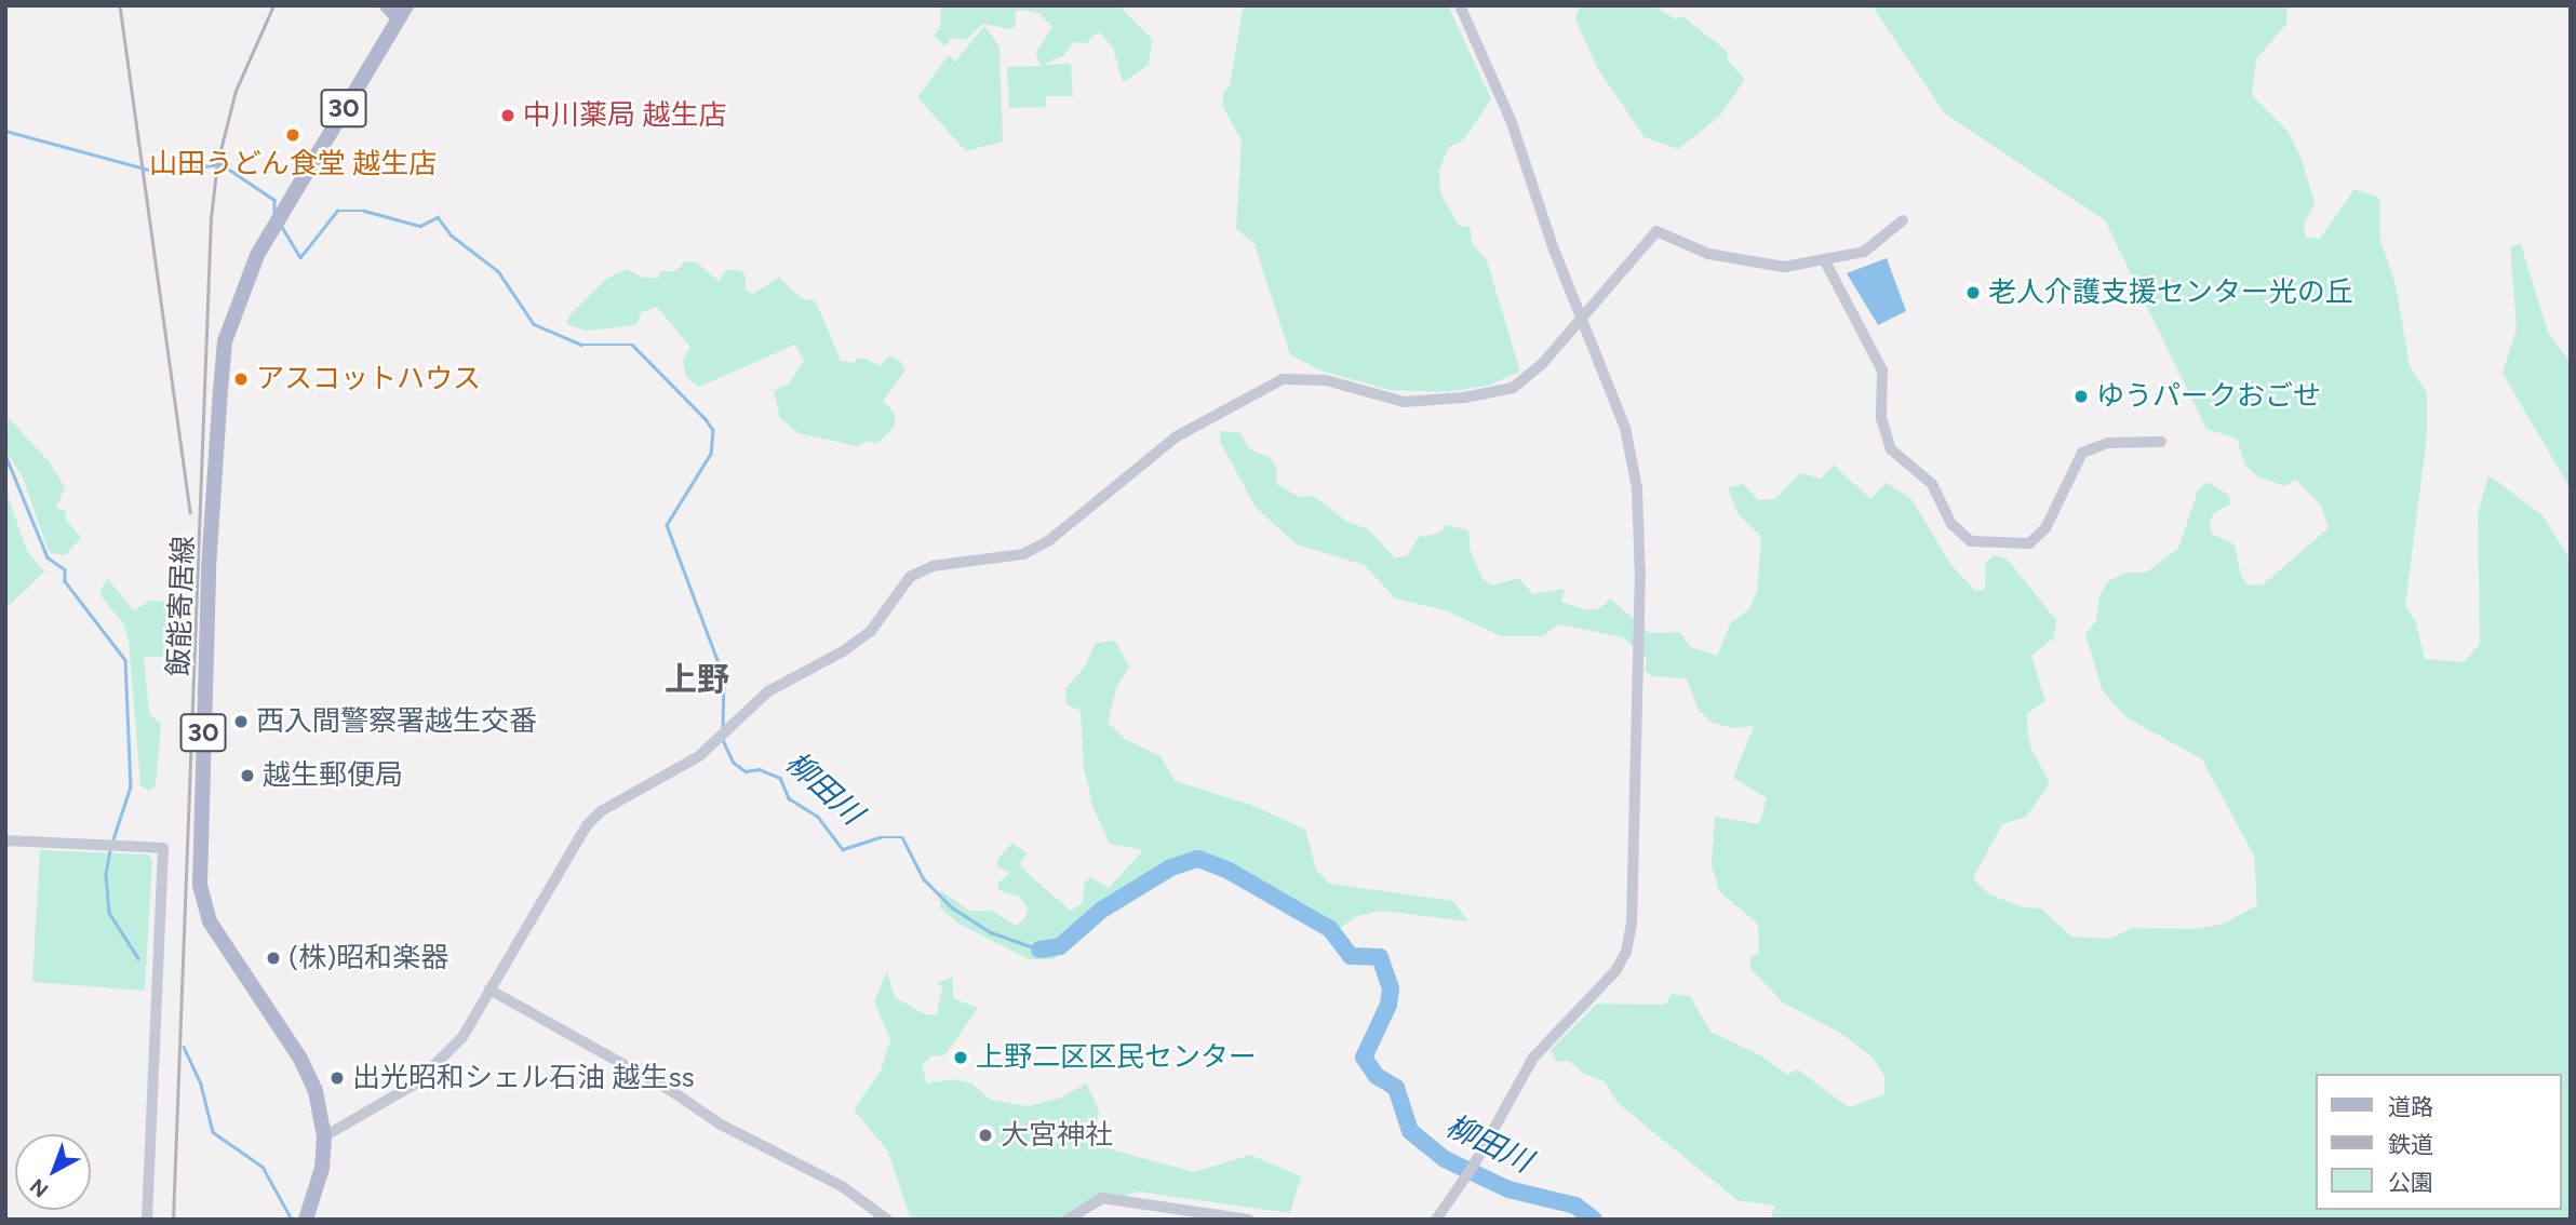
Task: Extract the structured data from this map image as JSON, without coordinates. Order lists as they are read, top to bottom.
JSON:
{
  "streets": {
    "main road": ["30", "飯能寄居線"]
  },
  "districts": ["上野"],
  "water": ["柳田川"],
  "places": [
    "中川薬局 越生店",
    "山田うどん食堂 越生店",
    "老人介護支援センター光の丘",
    "アスコットハウス",
    "ゆうパークおごせ",
    "西入間警察署越生交番",
    "越生郵便局",
    "(株)昭和楽器",
    "上野二区区民センター",
    "出光昭和シェル石油 越生ss",
    "大宮神社"
  ],
  "legend": ["道路", "鉄道", "公園"],
  "north": "bottom left"
}
